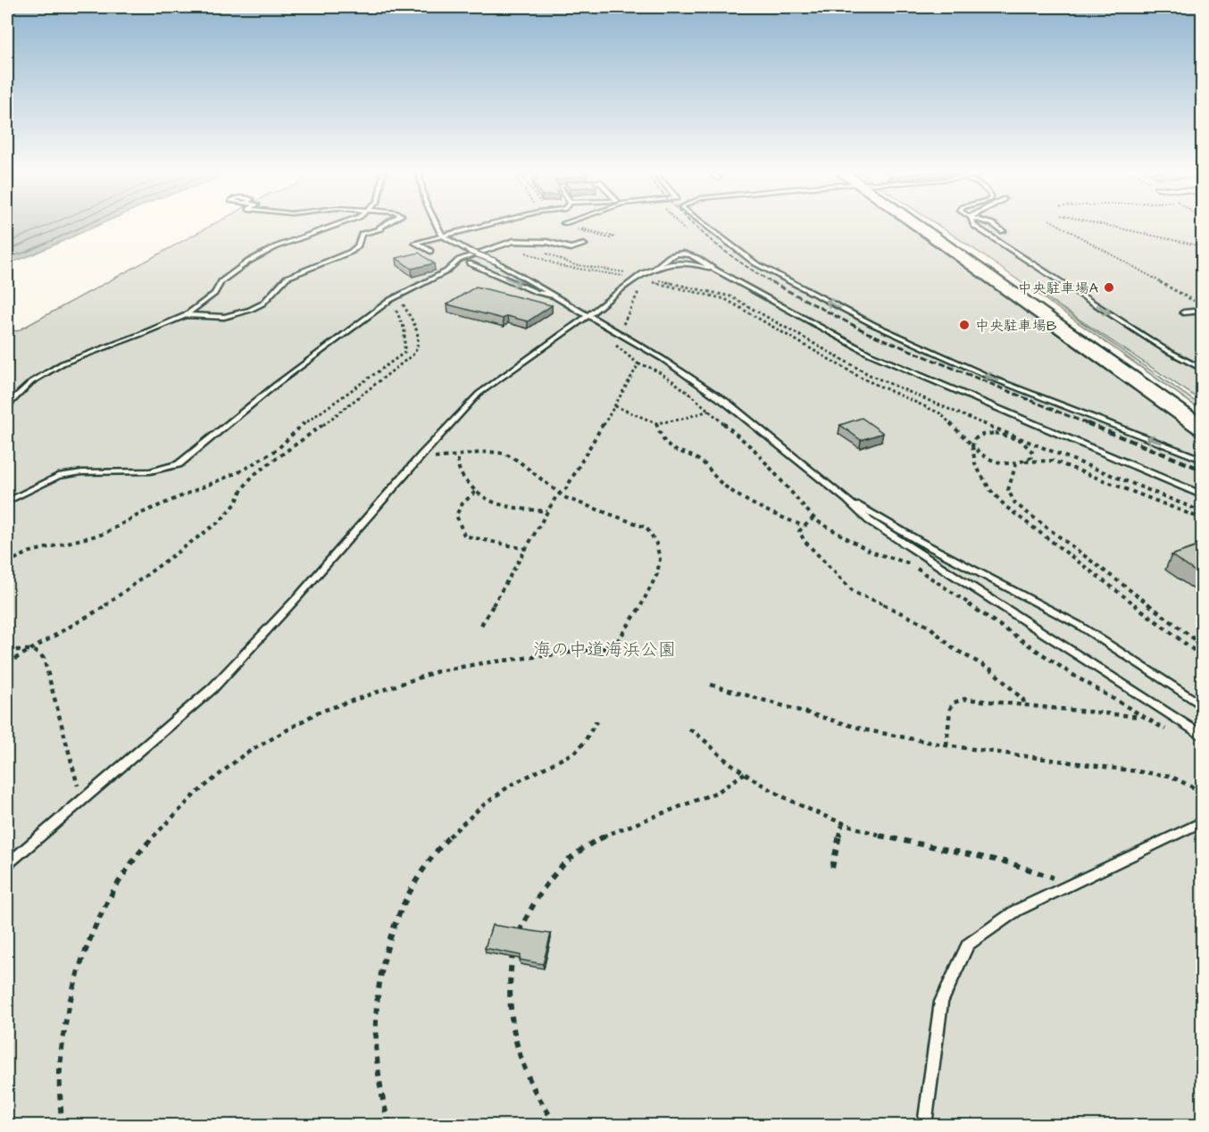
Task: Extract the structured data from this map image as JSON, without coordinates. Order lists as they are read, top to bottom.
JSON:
{
  "parks": ["海の中道海浜公園"],
  "places": ["中央駐車場A", "中央駐車場B"]
}
